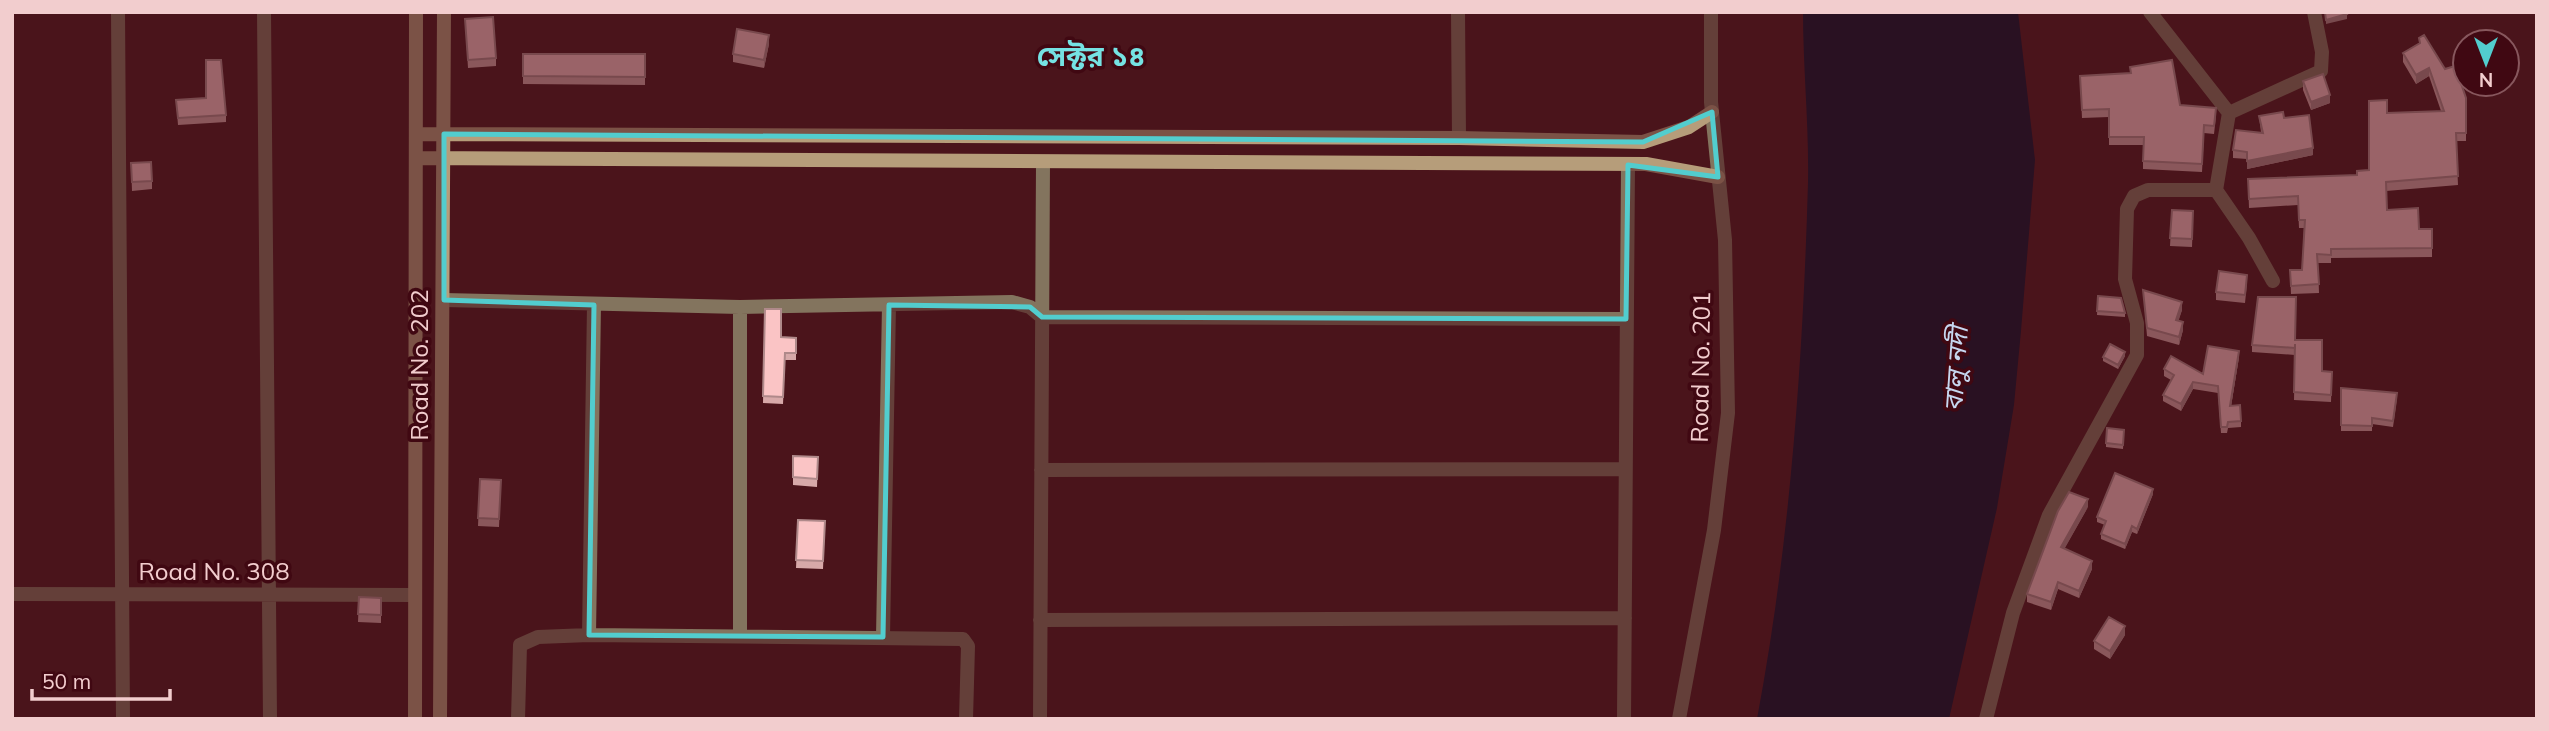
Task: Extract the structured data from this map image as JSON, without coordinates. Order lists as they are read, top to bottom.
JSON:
{
  "streets": {
    "street": ["Road No. 202", "Road No. 201", "Road No. 308"]
  },
  "crossings": [
    ["Road No. 202", "Road No. 308"]
  ],
  "districts": ["সেক্টর ১৪"],
  "water": ["বালু নদী"],
  "scale_bar": "50 m",
  "north": "bottom"
}
